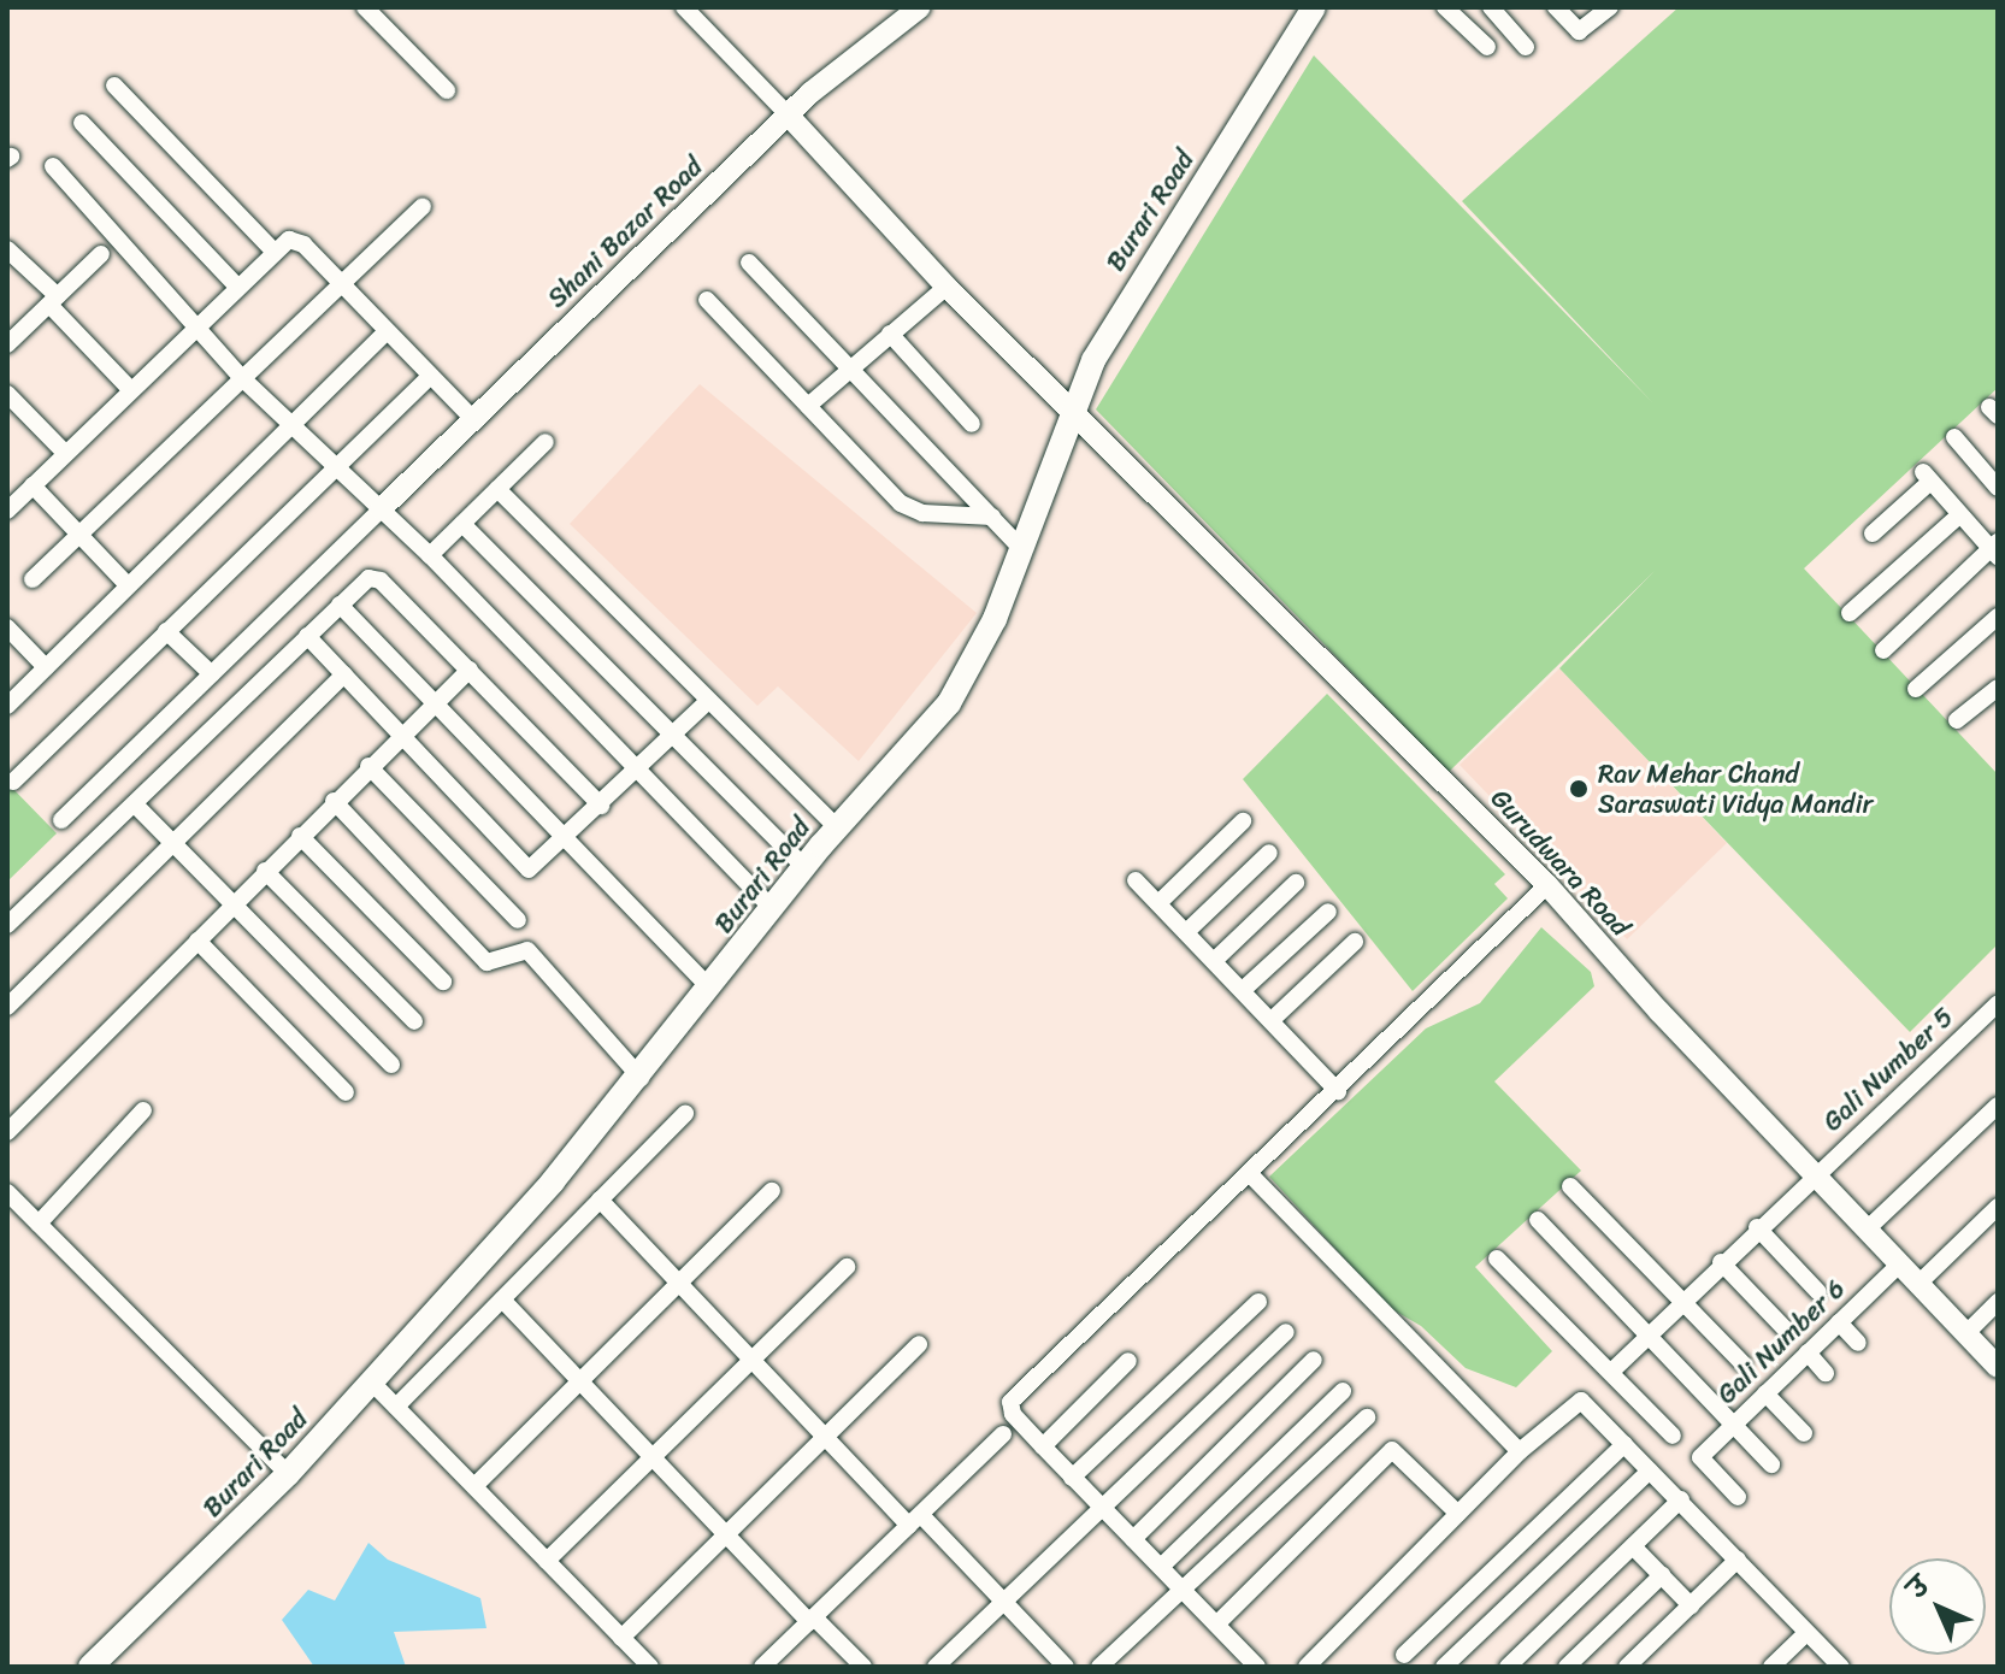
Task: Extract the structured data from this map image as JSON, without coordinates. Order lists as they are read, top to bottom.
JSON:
{
  "streets": {
    "main road": ["Burari Road"],
    "street": [
      "Shani Bazar Road",
      "Gurudwara Road",
      "Gali Number 5",
      "Gali Number 6"
    ]
  },
  "crossings": [
    ["Burari Road", "Gurudwara Road"],
    ["Shani Bazar Road", "Gurudwara Road"],
    ["Gurudwara Road", "Gali Number 5"],
    ["Gurudwara Road", "Gali Number 6"]
  ],
  "places": ["Rav Mehar Chand Saraswati Vidya Mandir"],
  "north": "top left"
}
